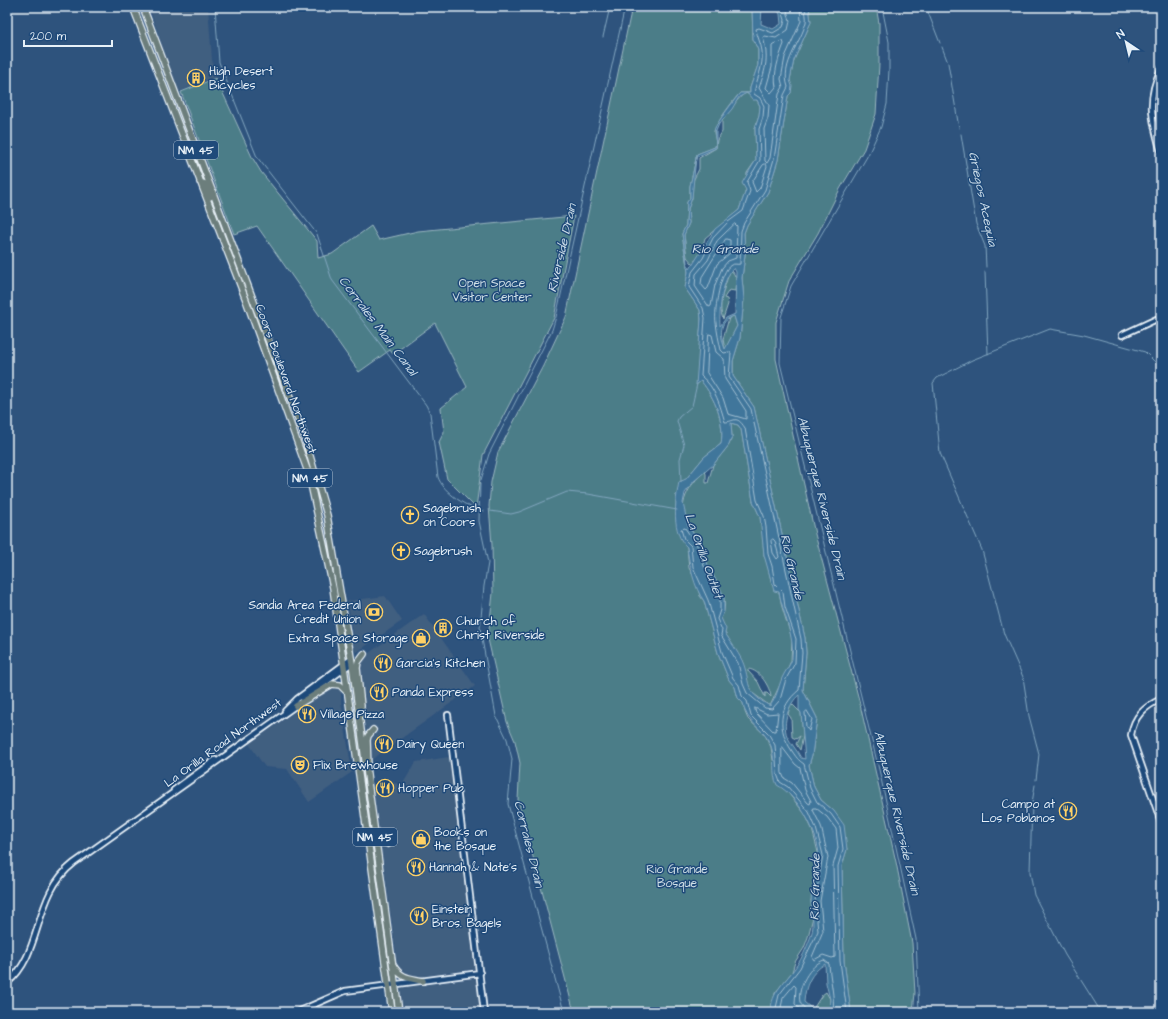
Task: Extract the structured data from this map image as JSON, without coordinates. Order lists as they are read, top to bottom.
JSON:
{
  "streets": {
    "main road": ["NM 45", "Coors Boulevard Northwest"],
    "street": ["La Orilla Road Northwest"]
  },
  "crossings": [
    ["Coors Boulevard Northwest", "La Orilla Road Northwest"]
  ],
  "water": [
    "Griegos Acequia",
    "Riverside Drain",
    "Rio Grande",
    "Corrales Main Canal",
    "Albuquerque Riverside Drain",
    "La Orilla Outlet",
    "Corrales Drain"
  ],
  "parks": ["Open Space Visitor Center", "Rio Grande Bosque"],
  "places": {
    "building": ["High Desert Bicycles", "Church of Christ Riverside"],
    "church": ["Sagebrush on Coors", "Sagebrush"],
    "bank": ["Sandia Area Federal Credit Union"],
    "shop": ["Extra Space Storage", "Books on the Bosque"],
    "restaurant": [
      "Garcia's Kitchen",
      "Panda Express",
      "Village Pizza",
      "Dairy Queen",
      "Hopper Pub",
      "Campo at Los Poblanos",
      "Hannah & Nate's",
      "Einstein Bros. Bagels"
    ],
    "theatre": ["Flix Brewhouse"]
  },
  "scale_bar": "200 m",
  "north": "top left"
}
